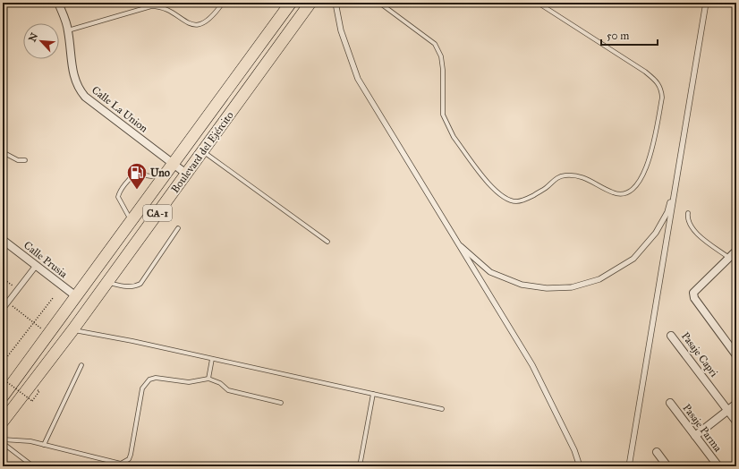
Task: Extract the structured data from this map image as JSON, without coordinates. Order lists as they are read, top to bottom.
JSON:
{
  "streets": {
    "highway": ["Boulevard del Ejército", "CA-1"],
    "street": [
      "Calle La Union",
      "Calle Prusia",
      "Pasaje Capri",
      "Pasaje Parma"
    ]
  },
  "crossings": [
    ["Calle La Union", "Boulevard del Ejército"],
    ["Boulevard del Ejército", "Calle Prusia"]
  ],
  "places": {
    "fuel station": ["Uno"]
  },
  "scale_bar": "50 m",
  "north": "top left"
}
